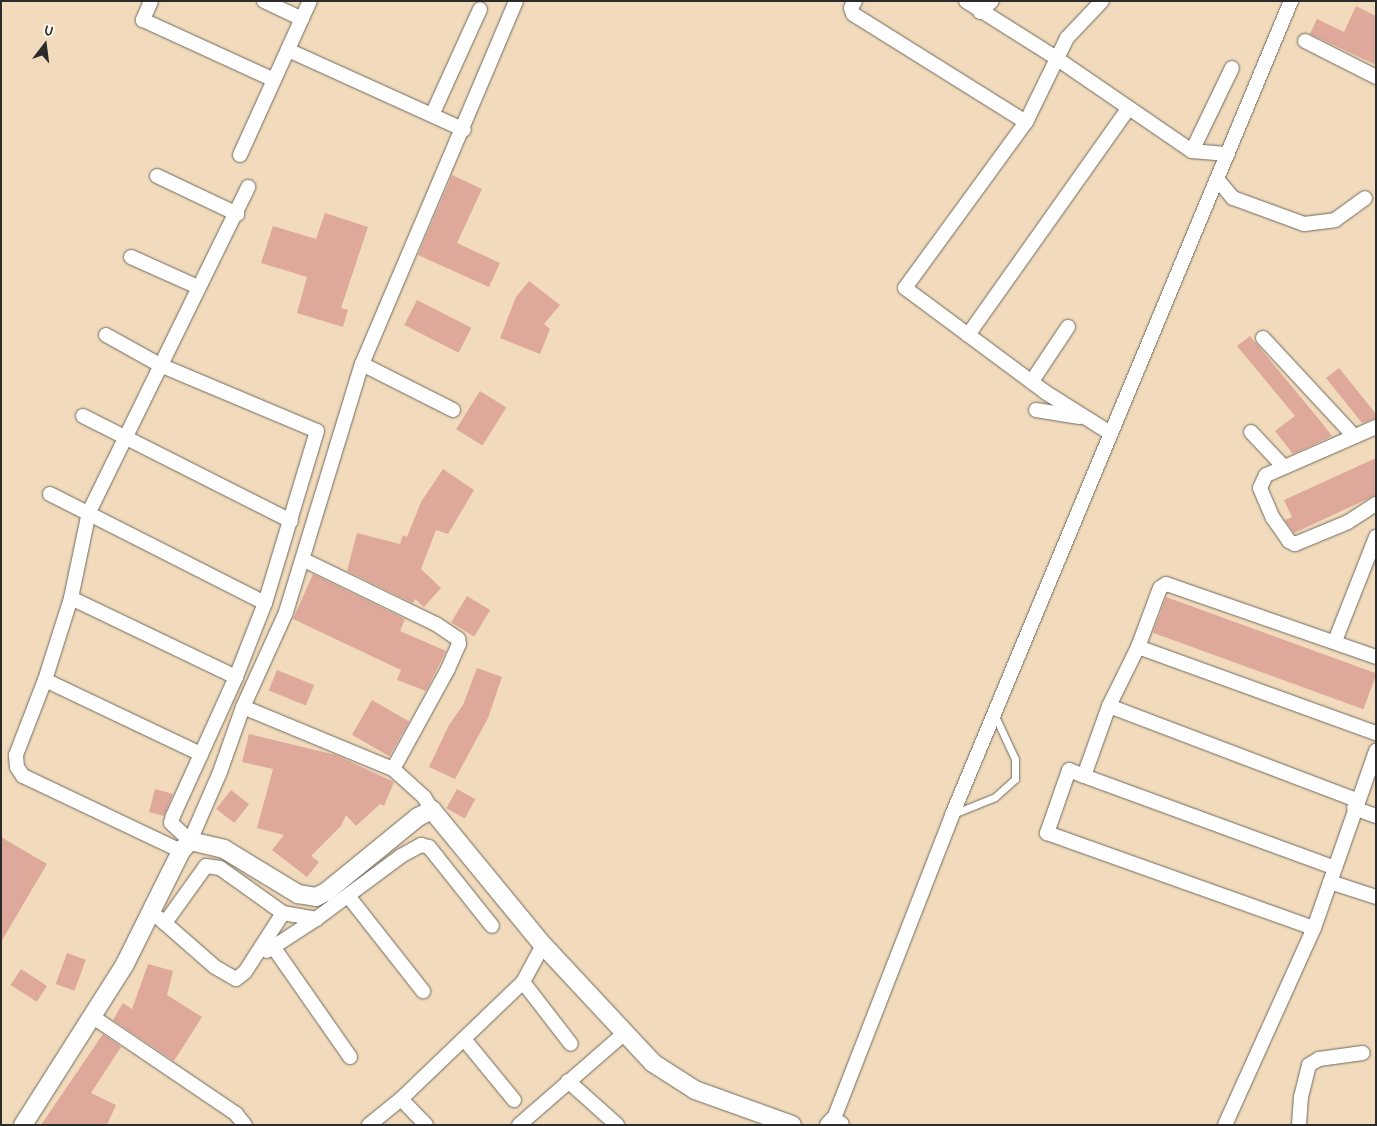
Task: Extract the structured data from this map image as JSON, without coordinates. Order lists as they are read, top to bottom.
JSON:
{
  "north": "top"
}
